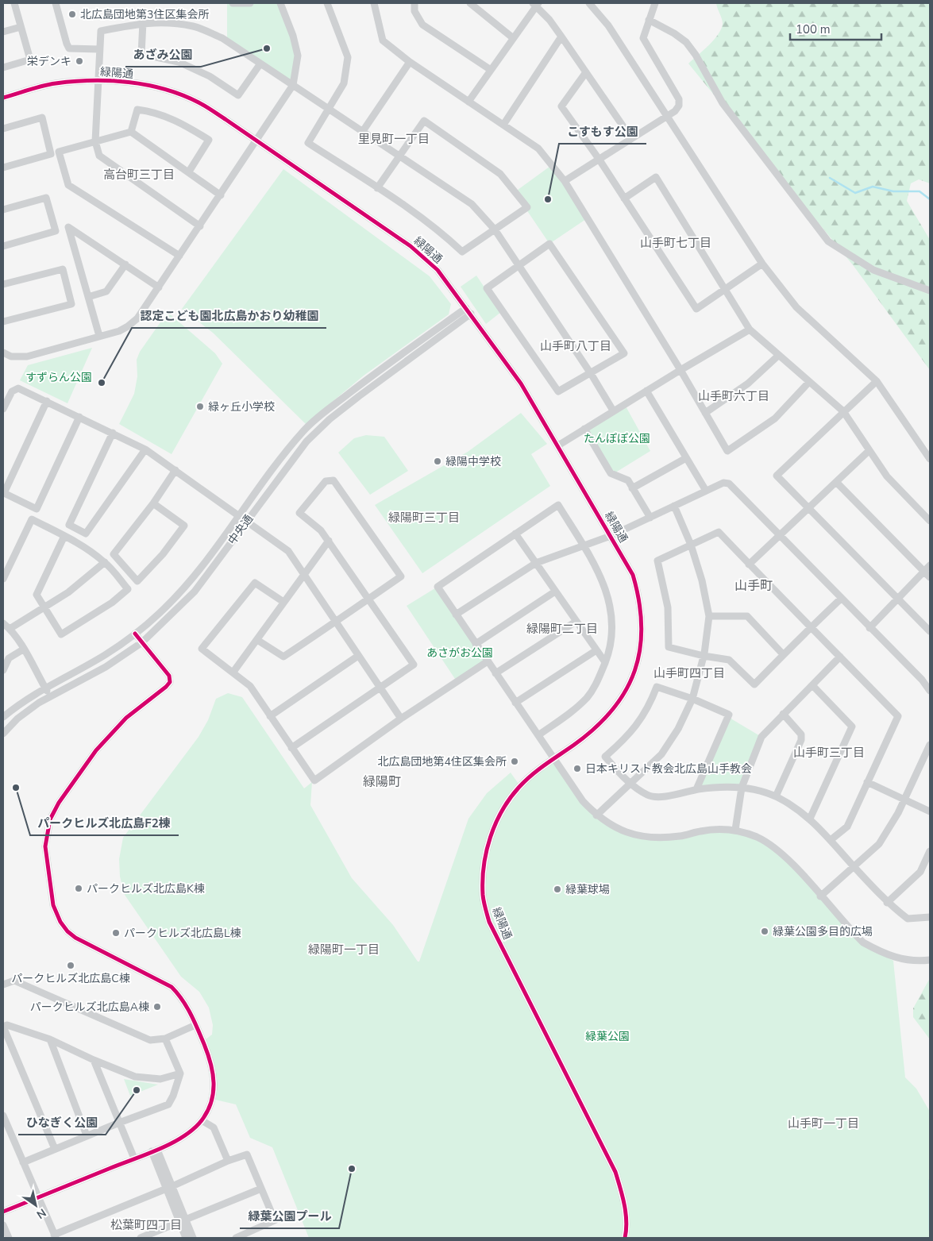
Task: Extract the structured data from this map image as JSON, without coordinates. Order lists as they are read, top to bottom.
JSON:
{
  "streets": {
    "street": ["緑陽通", "中央通"]
  },
  "crossings": [
    ["緑陽通", "中央通"]
  ],
  "districts": [
    "里見町一丁目",
    "高台町三丁目",
    "山手町七丁目",
    "山手町八丁目",
    "山手町六丁目",
    "緑陽町三丁目",
    "山手町",
    "緑陽町二丁目",
    "山手町四丁目",
    "山手町三丁目",
    "緑陽町",
    "緑陽町一丁目",
    "山手町一丁目",
    "松葉町四丁目"
  ],
  "parks": [
    "すずらん公園",
    "たんぽぽ公園",
    "あさがお公園",
    "緑葉公園"
  ],
  "places": [
    "北広島団地第3住区集会所",
    "あざみ公園",
    "栄デンキ",
    "こすもす公園",
    "認定こども園北広島かおり幼稚園",
    "緑ヶ丘小学校",
    "緑陽中学校",
    "北広島団地第4住区集会所",
    "日本キリスト教会北広島山手教会",
    "パークヒルズ北広島F2棟",
    "パークヒルズ北広島K棟",
    "緑葉球場",
    "緑葉公園多目的広場",
    "パークヒルズ北広島L棟",
    "パークヒルズ北広島C棟",
    "パークヒルズ北広島A棟",
    "ひなぎく公園",
    "緑葉公園プール"
  ],
  "scale_bar": "100 m",
  "north": "bottom right"
}
